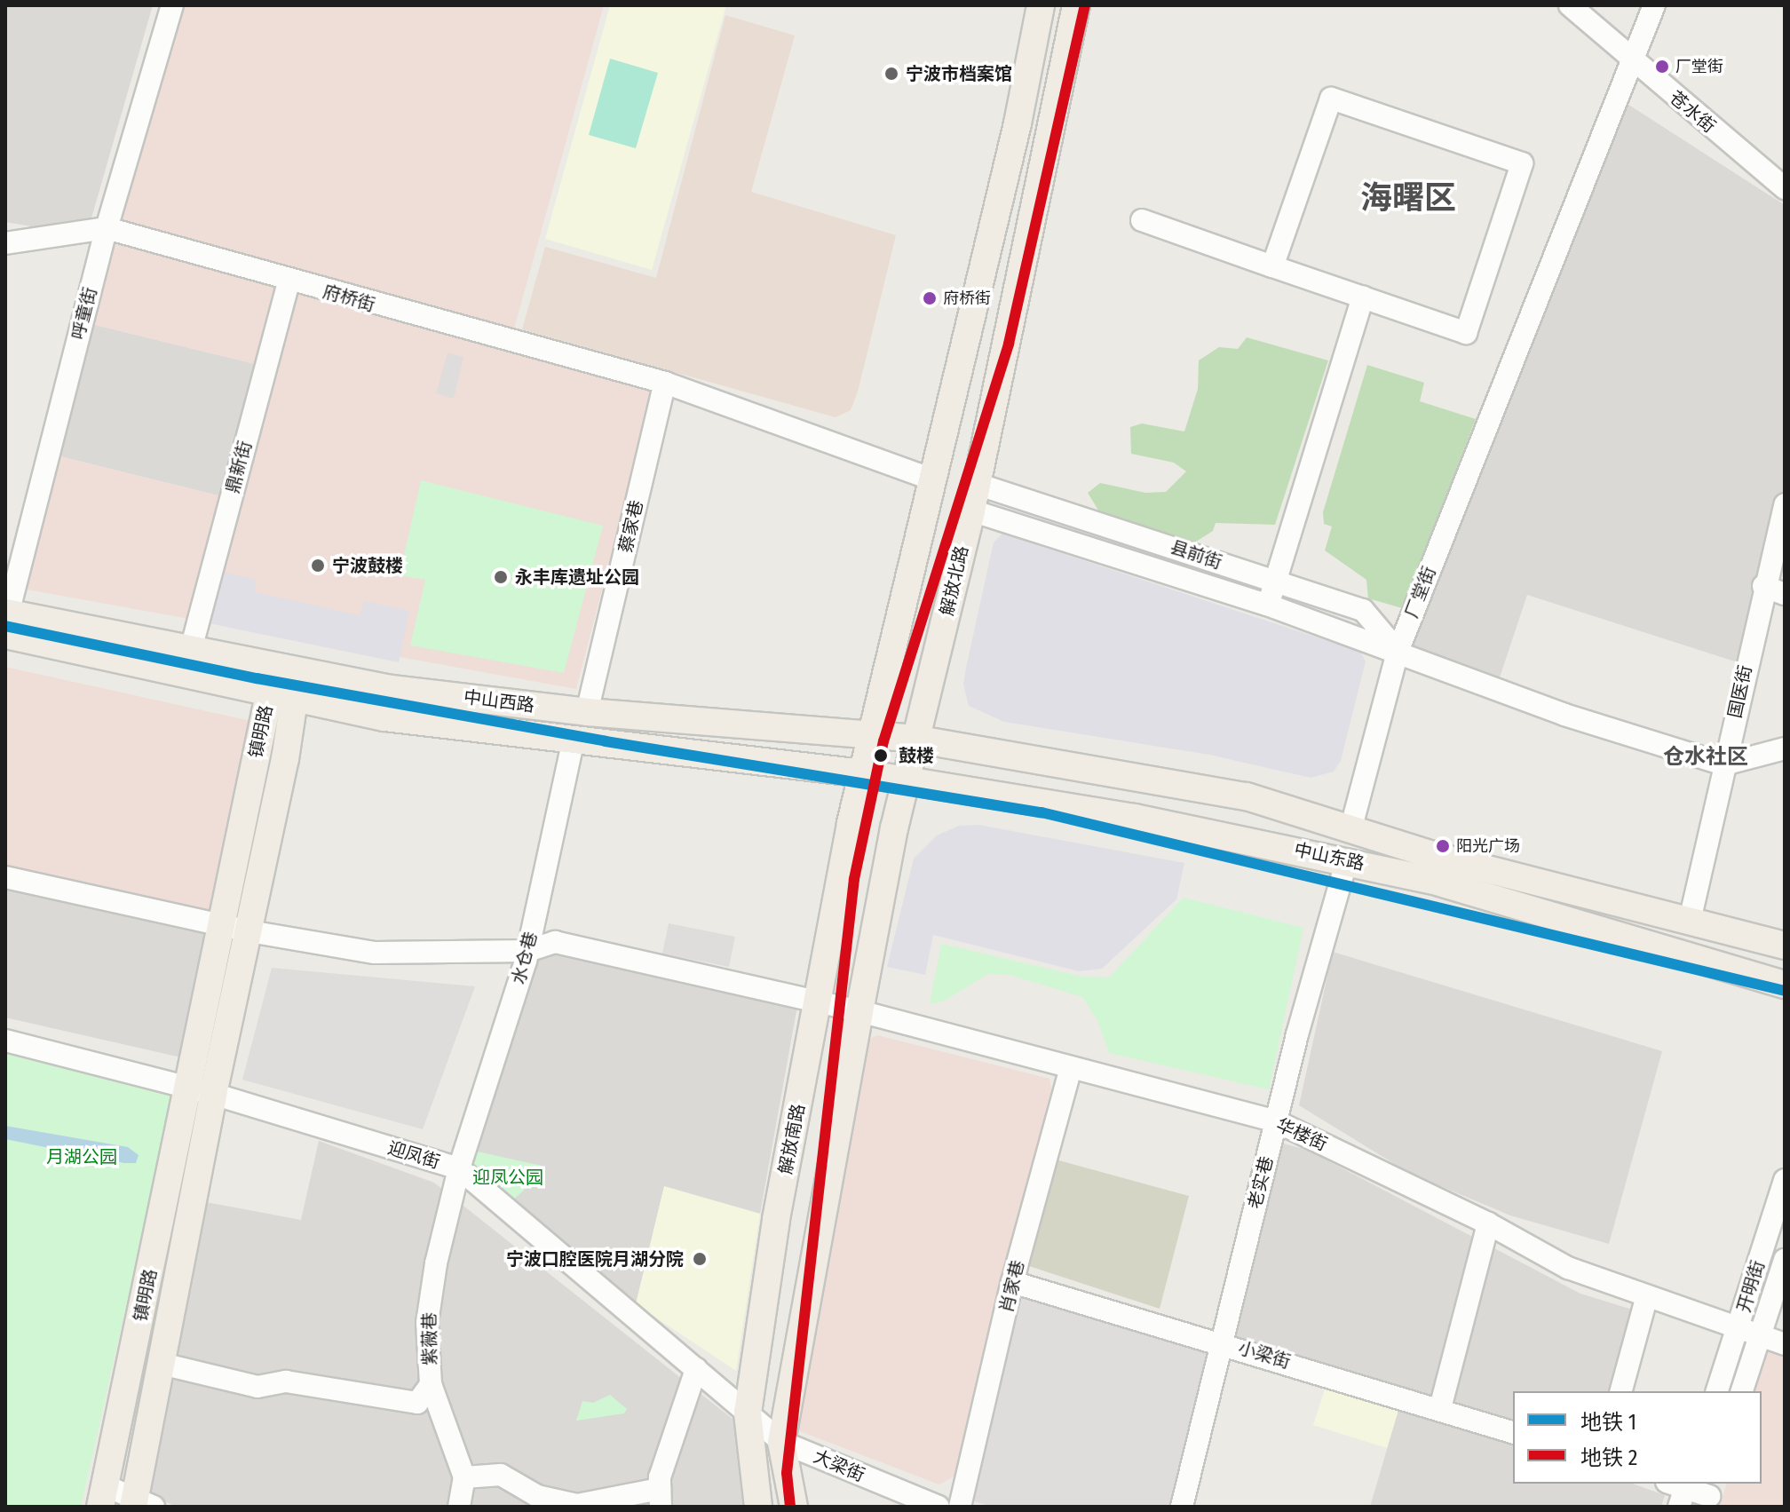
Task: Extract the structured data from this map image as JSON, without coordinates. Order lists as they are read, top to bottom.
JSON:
{
  "streets": {
    "main road": [
      "解放北路",
      "中山西路",
      "镇明路",
      "中山东路",
      "解放南路"
    ],
    "street": [
      "苍水街",
      "府桥街",
      "呼童街",
      "鼎新街",
      "蔡家巷",
      "县前街",
      "厂堂街",
      "国医街",
      "水仓巷",
      "华楼街",
      "迎凤街",
      "老实巷",
      "肖家巷",
      "开明街",
      "紫薇巷",
      "小梁街",
      "大梁街"
    ]
  },
  "crossings": [
    ["苍水街", "厂堂街"],
    ["府桥街", "呼童街"],
    ["府桥街", "鼎新街"],
    ["府桥街", "蔡家巷"],
    ["呼童街", "中山西路"],
    ["鼎新街", "中山西路"],
    ["蔡家巷", "中山西路"],
    ["县前街", "解放北路"],
    ["县前街", "厂堂街"],
    ["县前街", "国医街"],
    ["解放北路", "中山东路"],
    ["厂堂街", "中山东路"],
    ["国医街", "中山东路"],
    ["中山西路", "镇明路"],
    ["中山西路", "中山东路"],
    ["中山西路", "水仓巷"],
    ["中山西路", "解放南路"],
    ["镇明路", "华楼街"],
    ["镇明路", "迎凤街"],
    ["中山东路", "解放南路"],
    ["中山东路", "老实巷"],
    ["水仓巷", "华楼街"],
    ["水仓巷", "迎凤街"],
    ["水仓巷", "紫薇巷"],
    ["华楼街", "解放南路"],
    ["华楼街", "老实巷"],
    ["华楼街", "肖家巷"],
    ["华楼街", "开明街"],
    ["解放南路", "迎凤街"],
    ["解放南路", "大梁街"],
    ["迎凤街", "紫薇巷"],
    ["迎凤街", "大梁街"],
    ["老实巷", "小梁街"],
    ["肖家巷", "小梁街"]
  ],
  "districts": ["海曙区", "仓水社区"],
  "parks": ["月湖公园", "迎凤公园"],
  "places": [
    "厂堂街",
    "宁波市档案馆",
    "府桥街",
    "宁波鼓楼",
    "永丰库遗址公园",
    "鼓楼",
    "阳光广场",
    "宁波口腔医院月湖分院"
  ],
  "lines": ["metro line 2", "metro line 1"],
  "legend": ["地铁 1", "地铁 2"]
}
